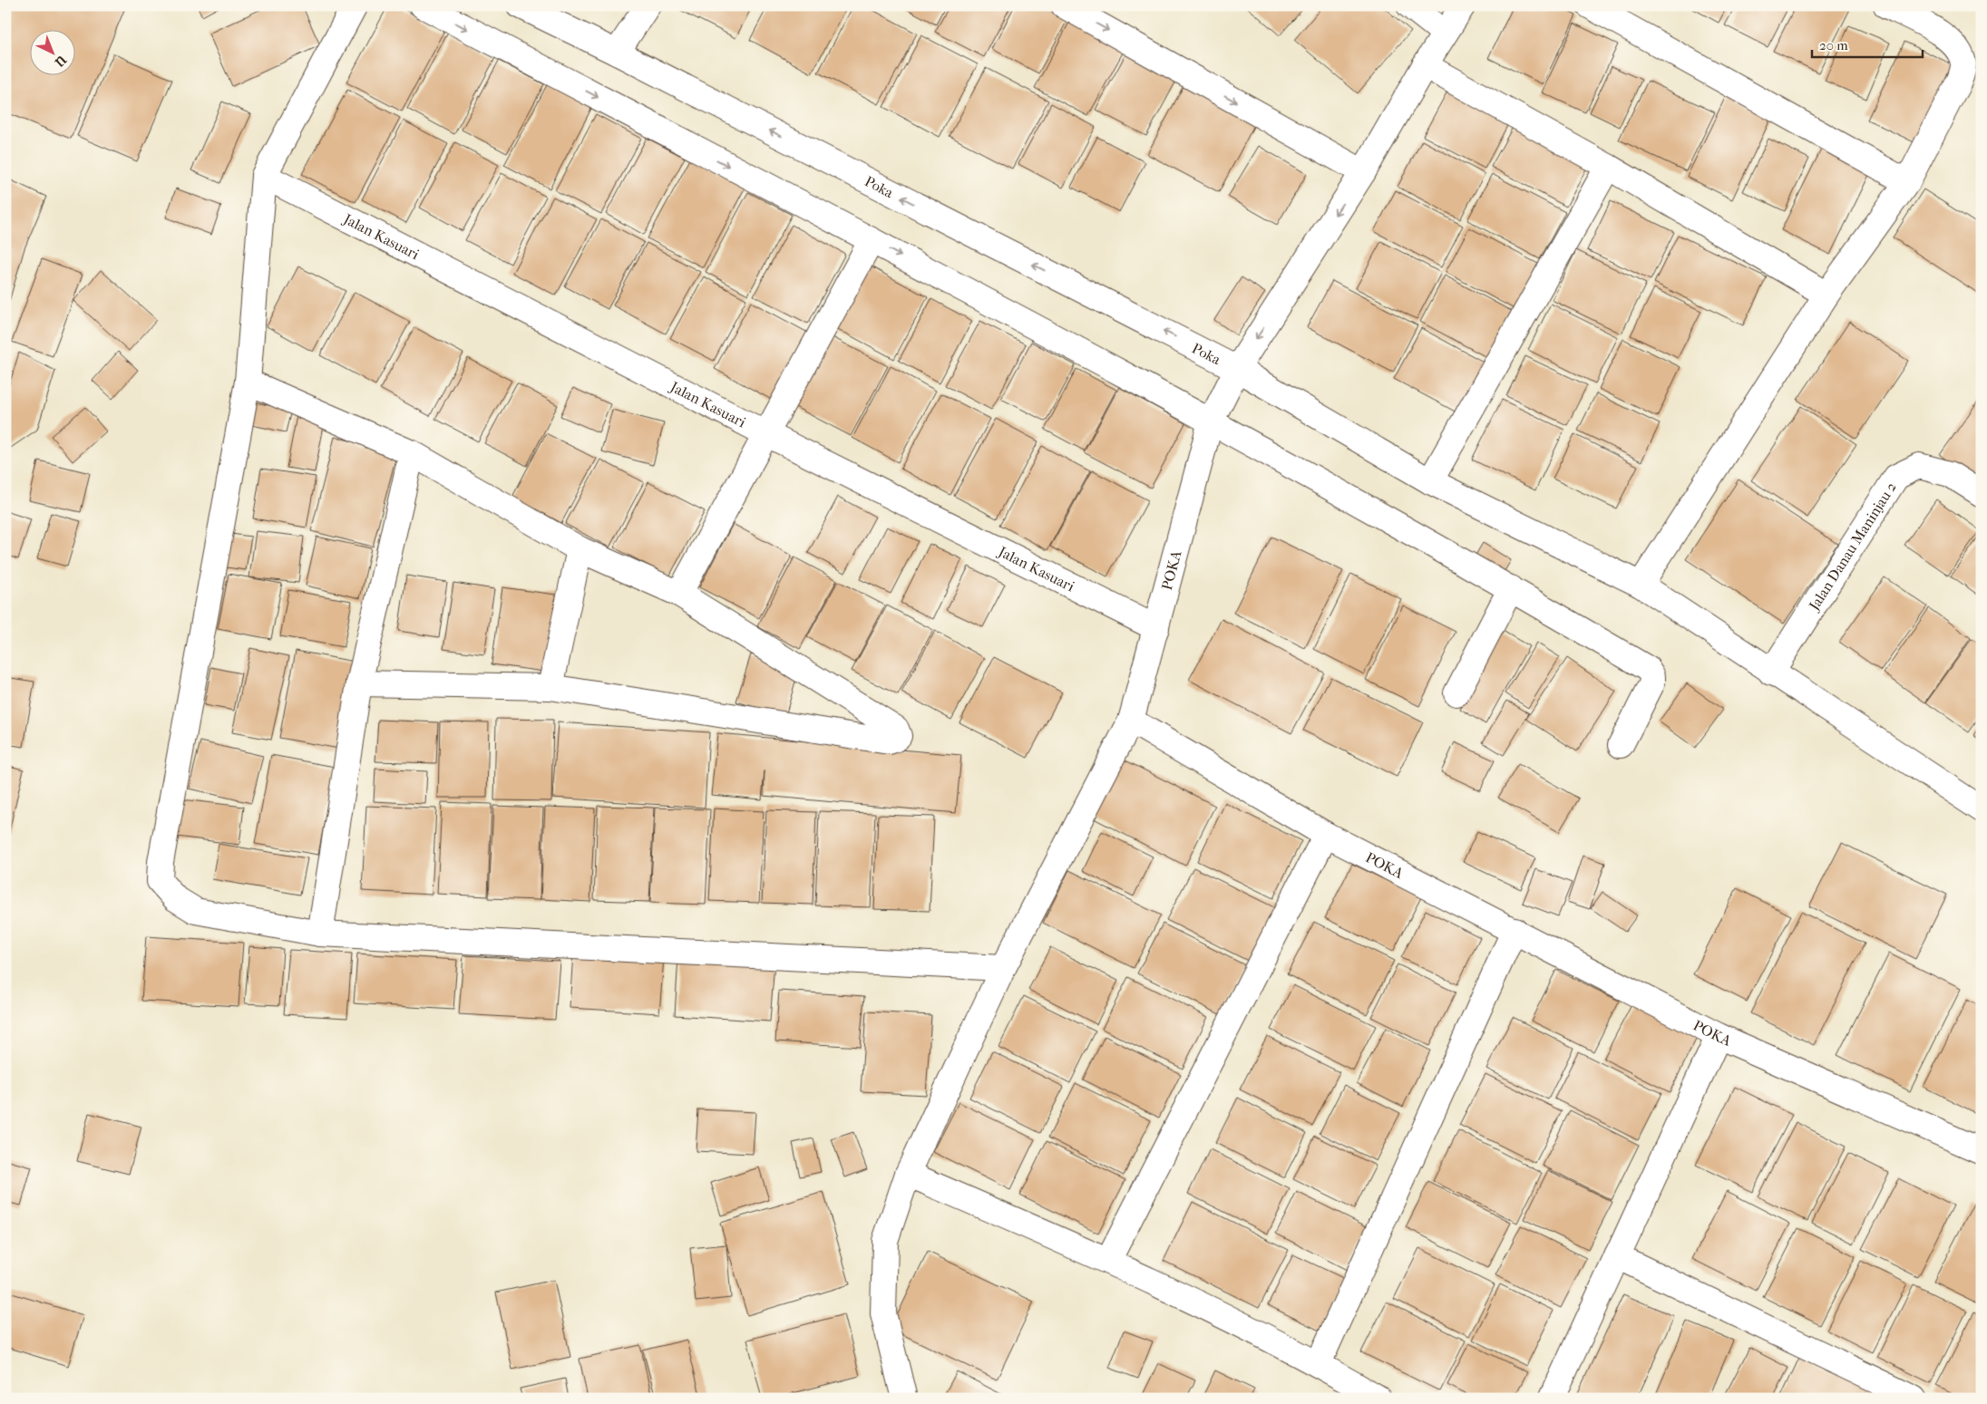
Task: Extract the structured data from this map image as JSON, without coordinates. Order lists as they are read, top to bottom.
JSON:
{
  "streets": {
    "street": [
      "Poka",
      "Jalan Kasuari",
      "Jalan Danau Maninjau 2",
      "POKA"
    ]
  },
  "crossings": [
    ["Poka", "Jalan Danau Maninjau 2"],
    ["Poka", "POKA"],
    ["Jalan Kasuari", "POKA"]
  ],
  "scale_bar": "20 m",
  "north": "bottom right"
}
